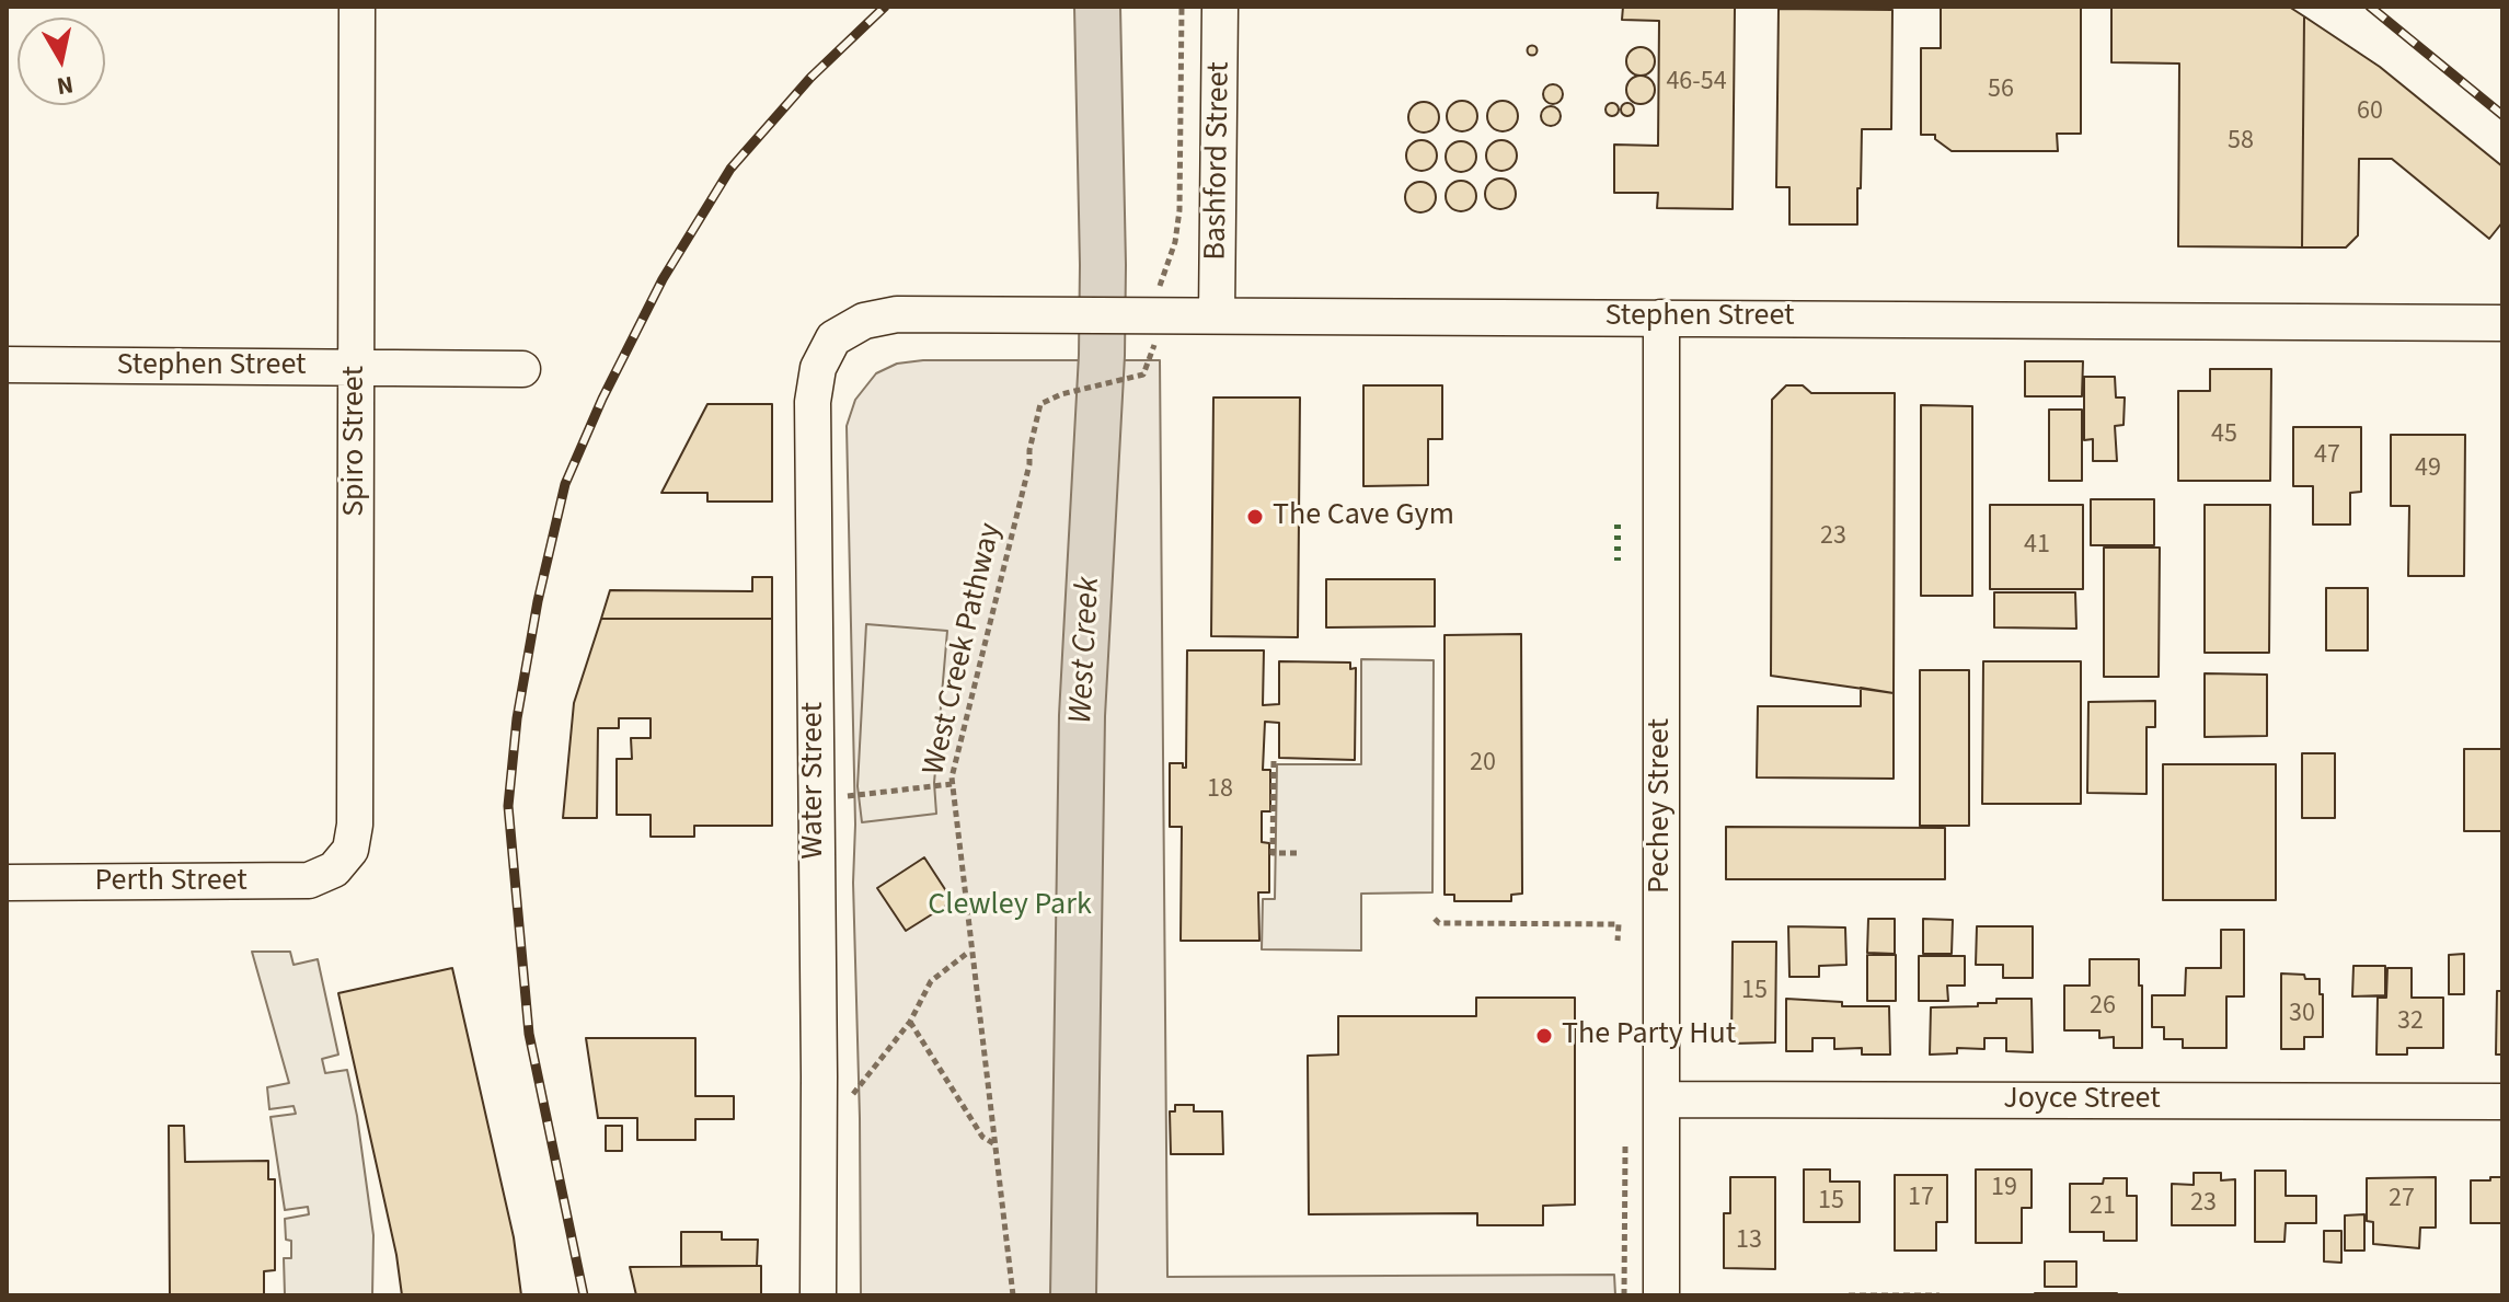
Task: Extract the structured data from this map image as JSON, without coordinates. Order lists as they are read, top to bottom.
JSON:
{
  "streets": {
    "street": [
      "Bashford Street",
      "Stephen Street",
      "Spiro Street",
      "Water Street",
      "Pechey Street",
      "Perth Street",
      "Joyce Street"
    ],
    "path": ["West Creek Pathway"]
  },
  "crossings": [
    ["Bashford Street", "Stephen Street"],
    ["Stephen Street", "Spiro Street"],
    ["Stephen Street", "Water Street"],
    ["Stephen Street", "Pechey Street"],
    ["Spiro Street", "Perth Street"],
    ["Pechey Street", "Joyce Street"]
  ],
  "water": ["West Creek"],
  "parks": ["Clewley Park"],
  "places": ["The Cave Gym", "The Party Hut"],
  "house_numbers": [
    "46-54",
    "56",
    "60",
    "58",
    "45",
    "47",
    "49",
    "23",
    "41",
    "20",
    "18",
    "15",
    "26",
    "30",
    "32",
    "19",
    "17",
    "27",
    "15",
    "23",
    "21",
    "13"
  ],
  "north": "bottom"
}
